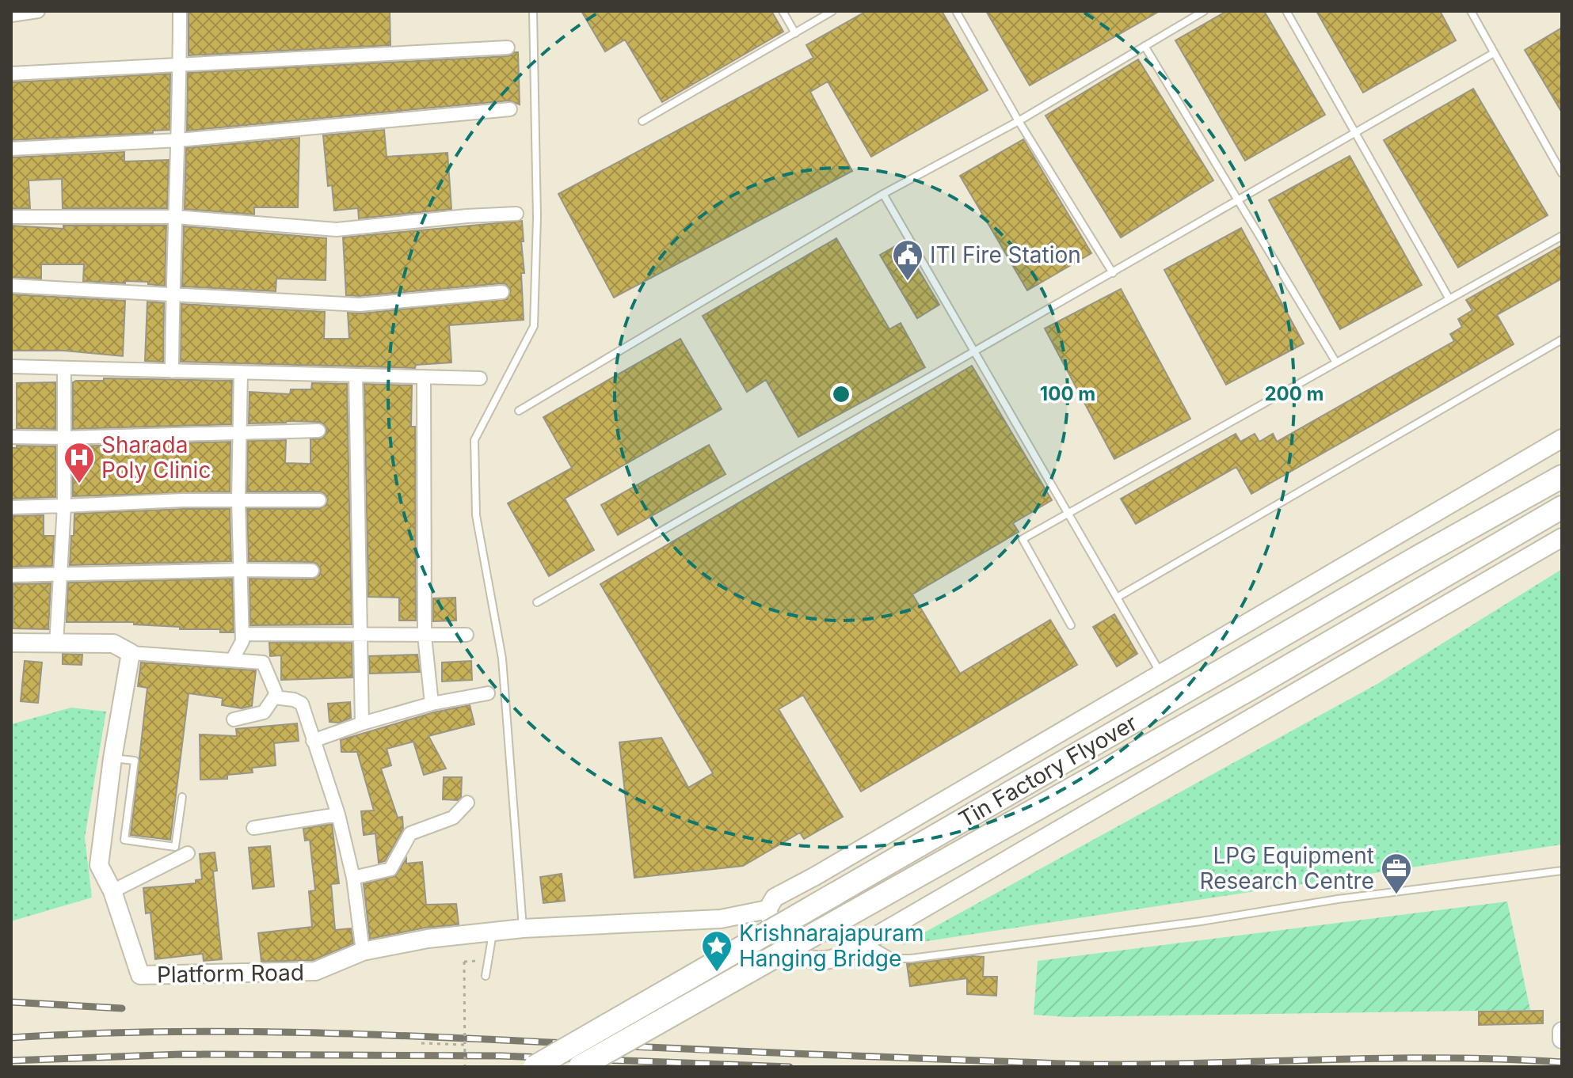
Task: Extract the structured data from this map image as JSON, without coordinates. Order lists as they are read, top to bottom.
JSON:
{
  "streets": {
    "highway": ["Tin Factory Flyover"],
    "street": ["Platform Road"]
  },
  "places": {
    "public building": ["ITI Fire Station"],
    "hospital": ["Sharada Poly Clinic"],
    "office": ["LPG Equipment Research Centre"],
    "place": ["Krishnarajapuram Hanging Bridge"]
  },
  "rings": ["100 m", "200 m"]
}
